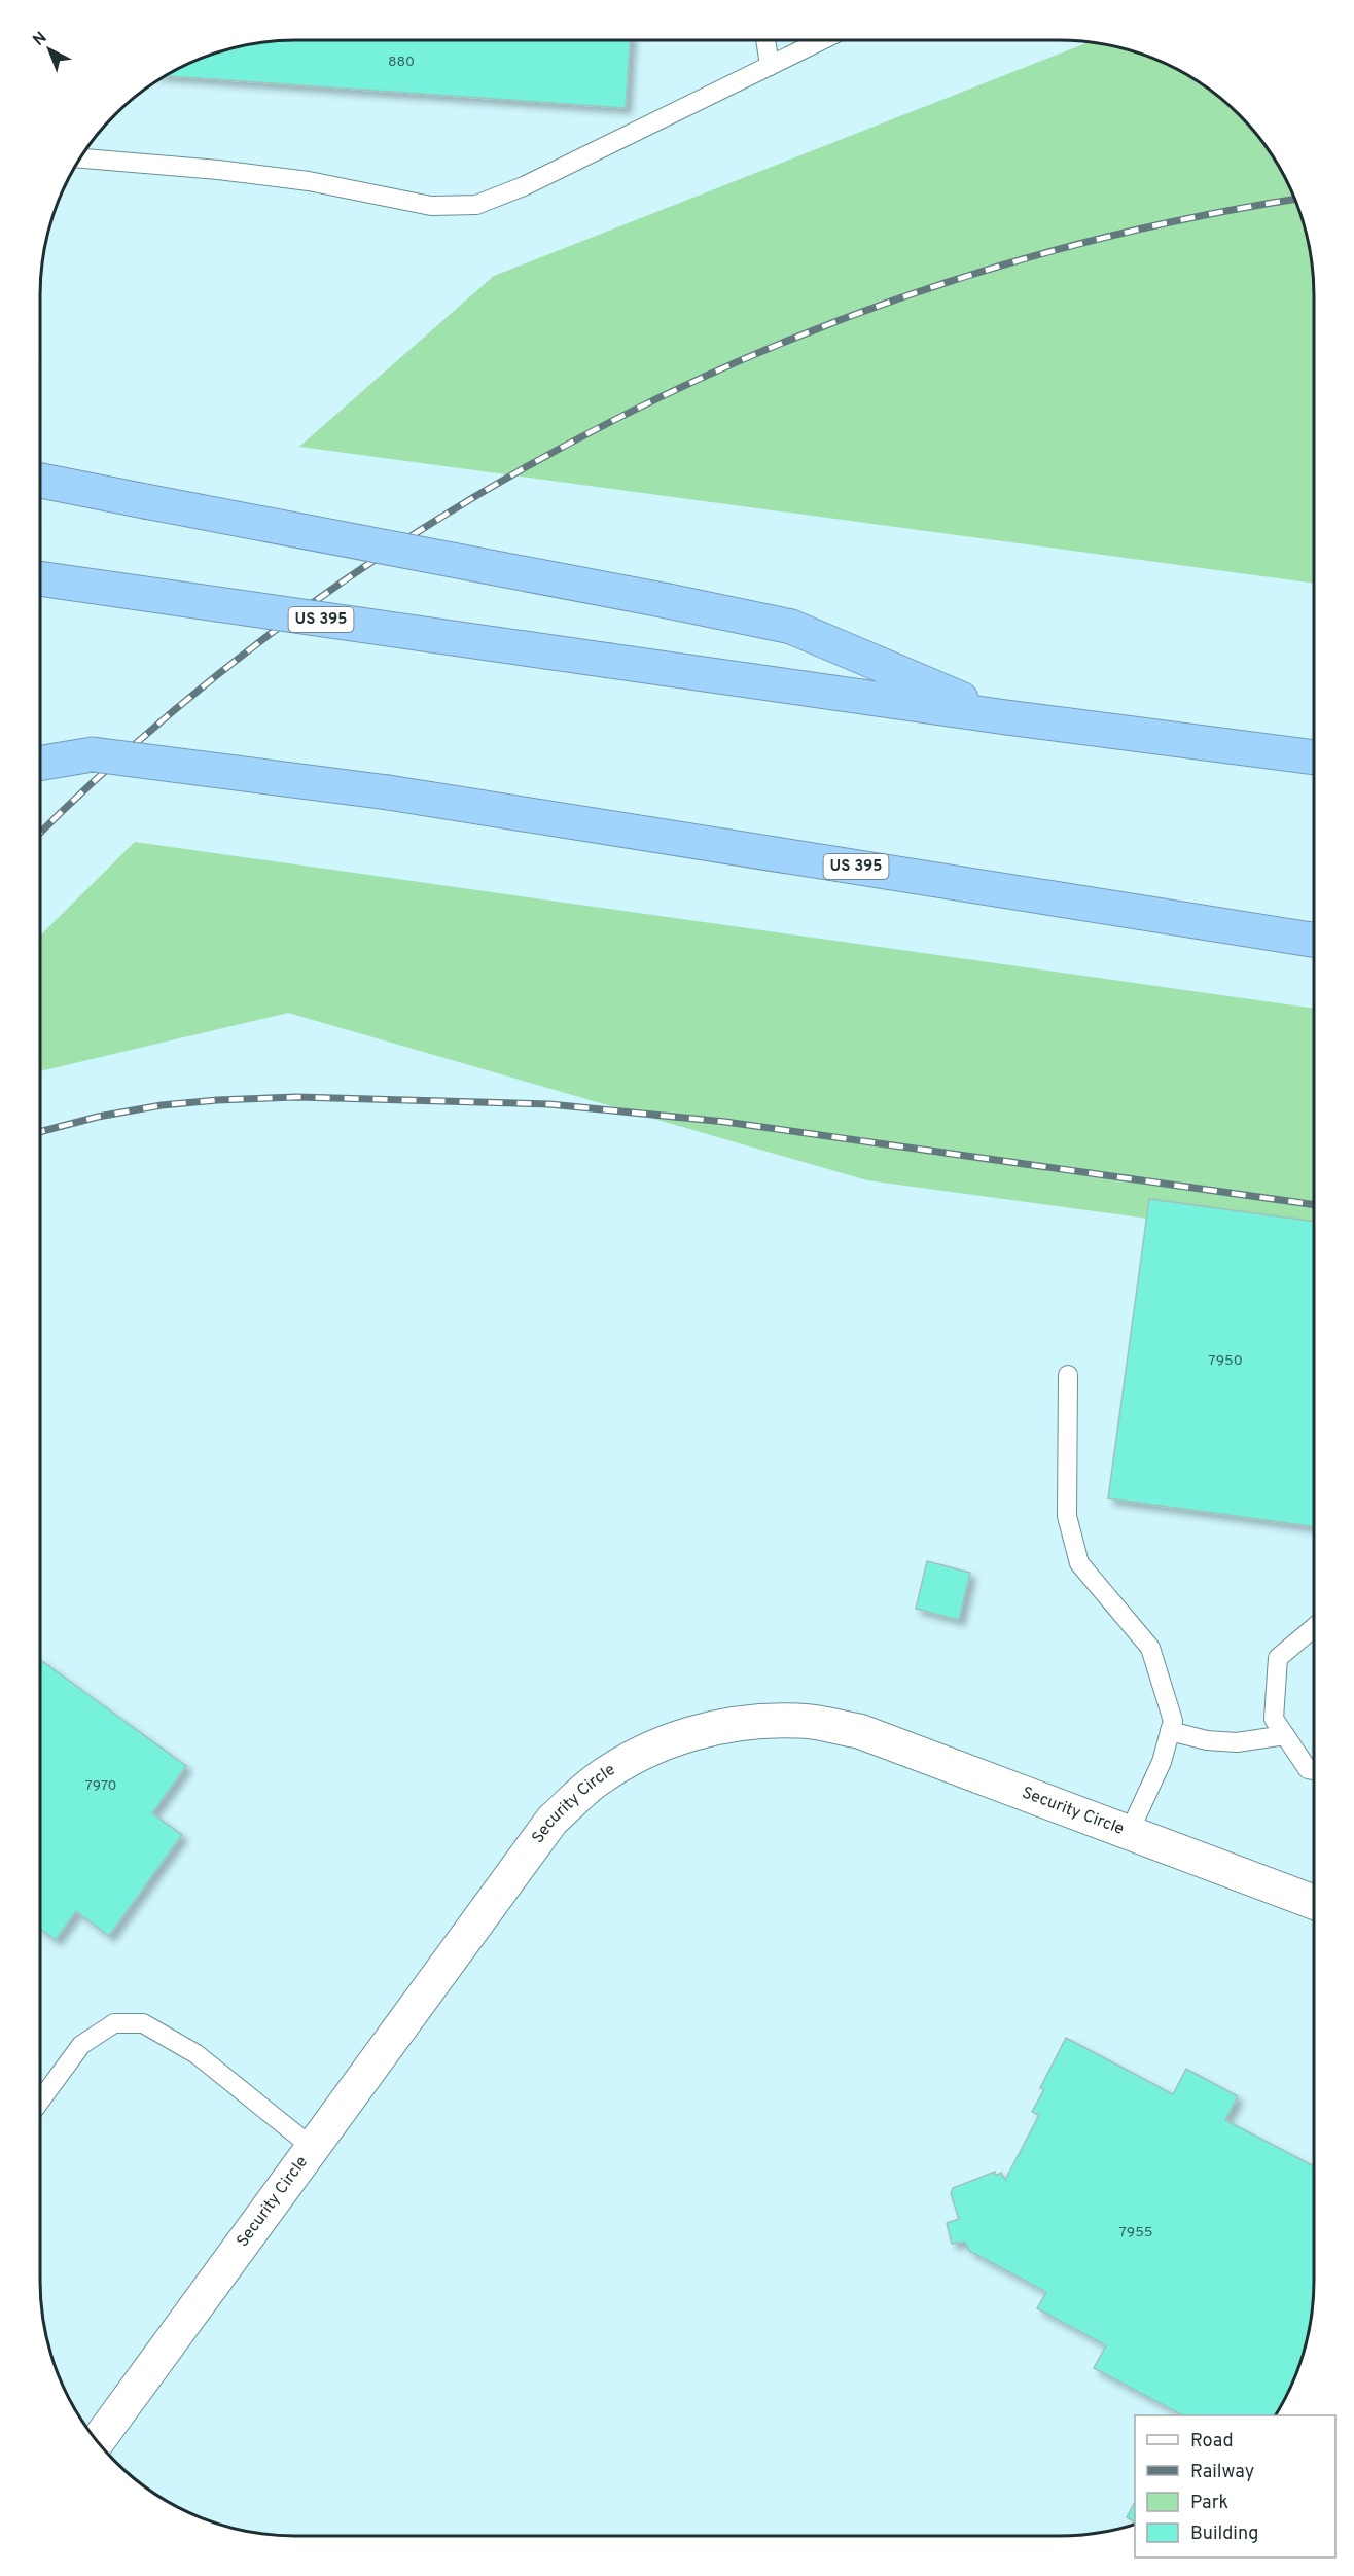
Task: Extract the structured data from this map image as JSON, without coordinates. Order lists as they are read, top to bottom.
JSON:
{
  "streets": {
    "highway": ["US 395"],
    "street": ["Security Circle"]
  },
  "house_numbers": [
    "880",
    "7950",
    "7970",
    "7955"
  ],
  "legend": [
    "Road",
    "Railway",
    "Park",
    "Building"
  ],
  "north": "top left"
}
